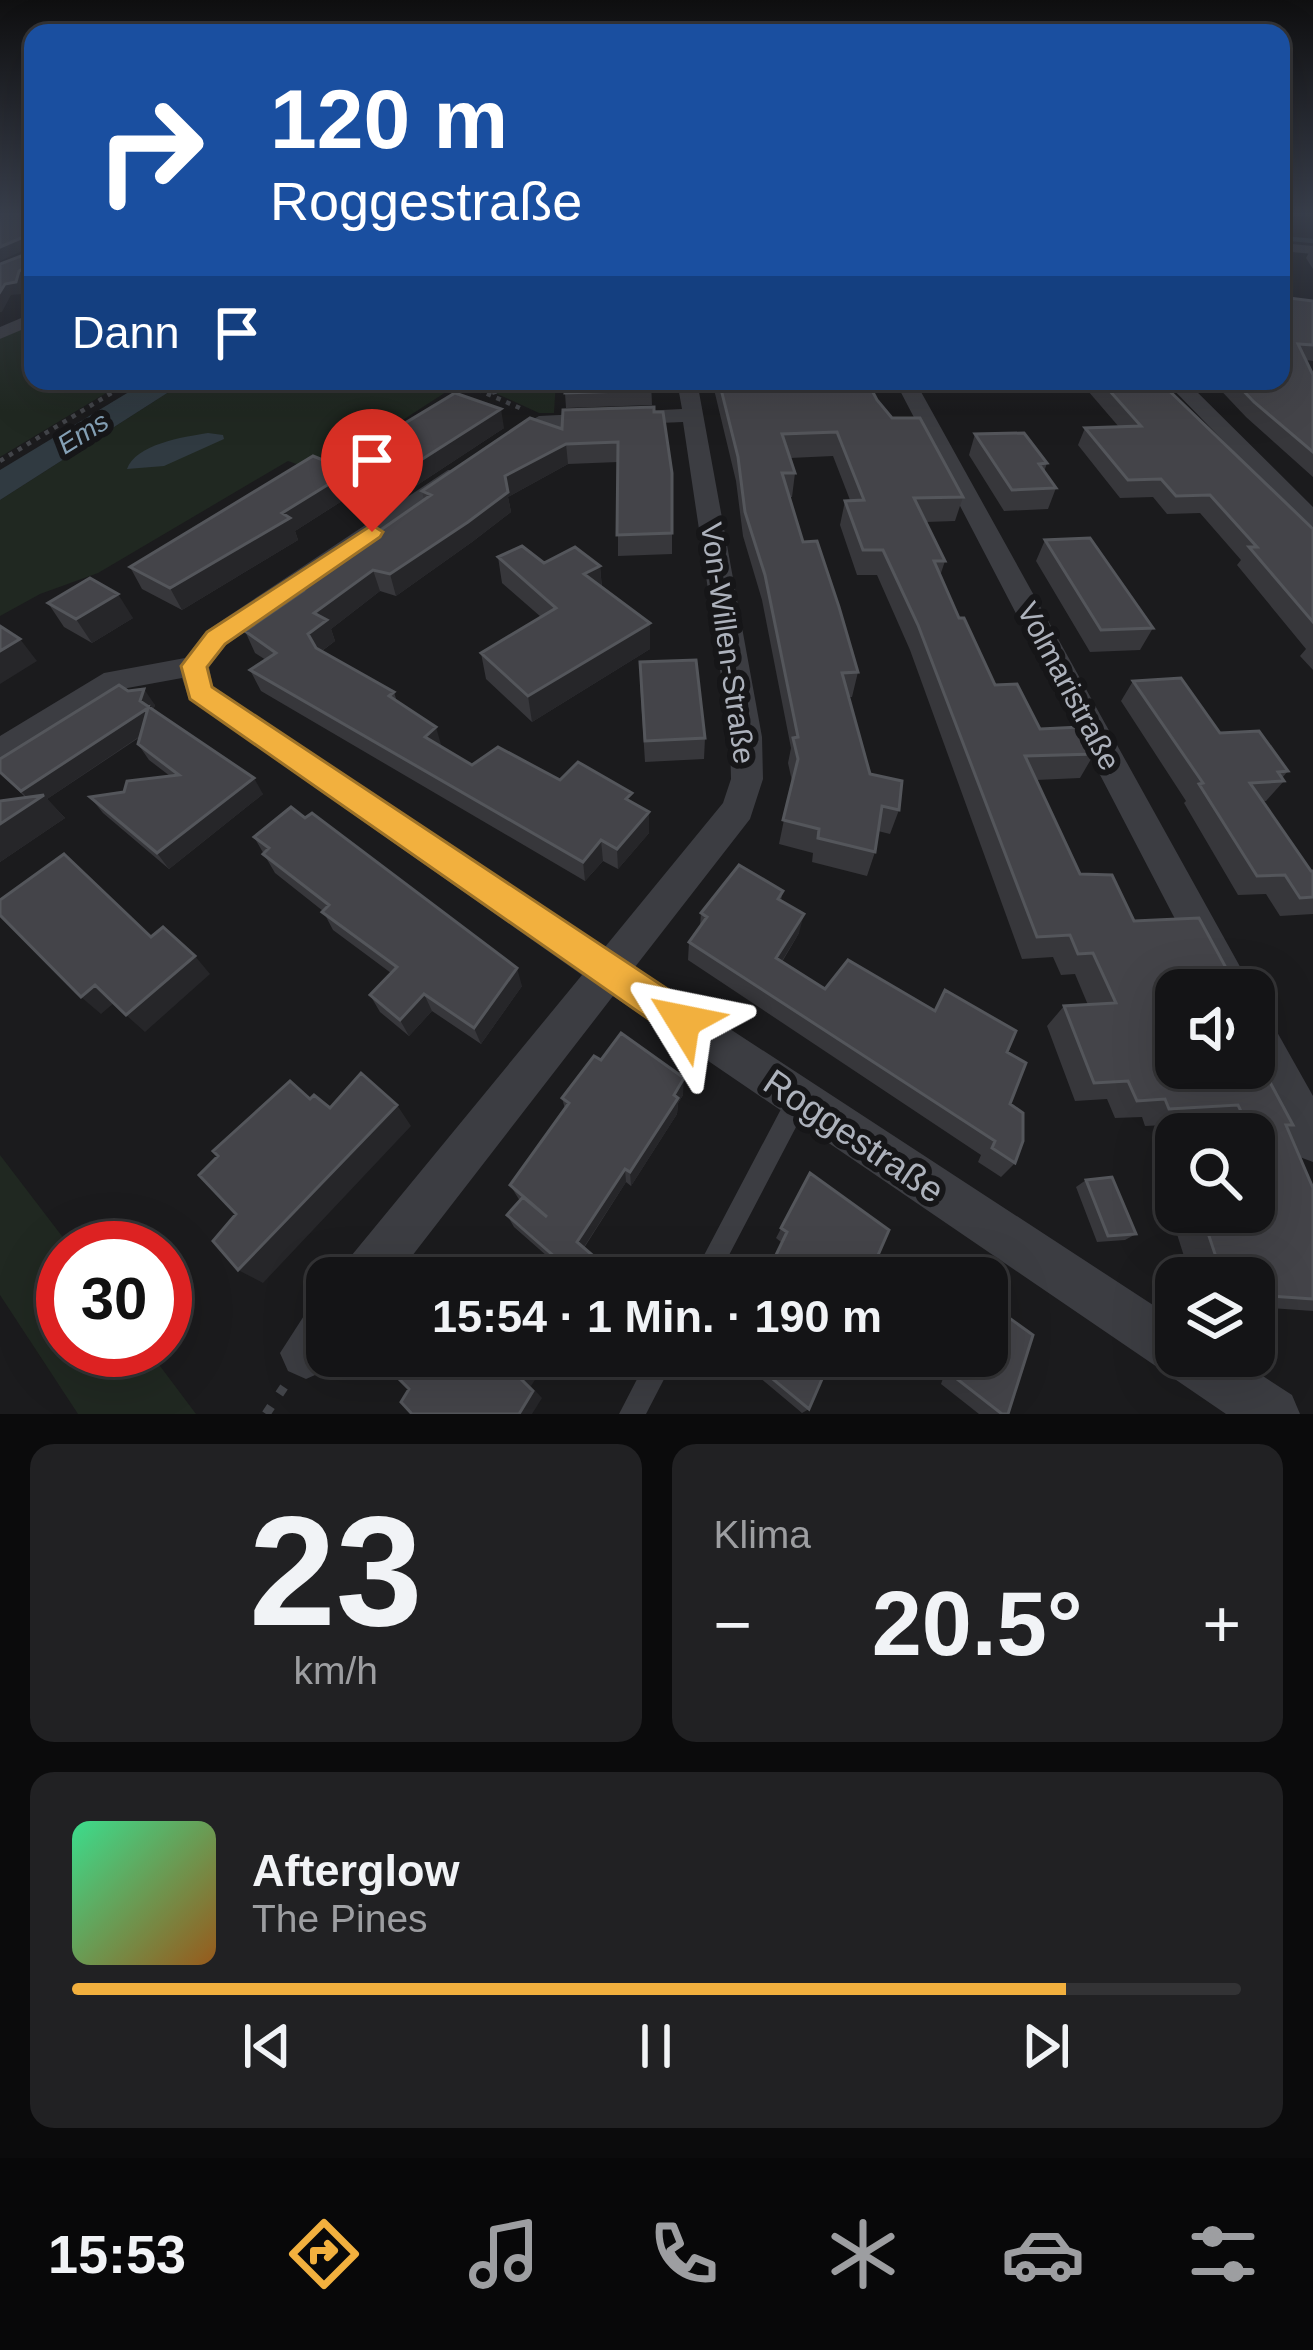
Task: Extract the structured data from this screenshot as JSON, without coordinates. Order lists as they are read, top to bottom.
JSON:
{
  "streets": {
    "street": ["Von-Willen-Straße", "Volmaristraße", "Roggestraße"]
  },
  "crossings": [
    ["Von-Willen-Straße", "Roggestraße"]
  ],
  "water": ["Ems"],
  "page": {
    "turn": ["120 m", "Roggestraße"],
    "then": "Dann",
    "limit": "30",
    "trip": "15:54 · 1 Min. · 190 m",
    "tile": [
      ["23", "km/h"],
      "Klima"
    ],
    "heat": ["−", "20.5°", "+"],
    "song": ["Afterglow", "The Pines"],
    "tabs": "15:53"
  }
}
